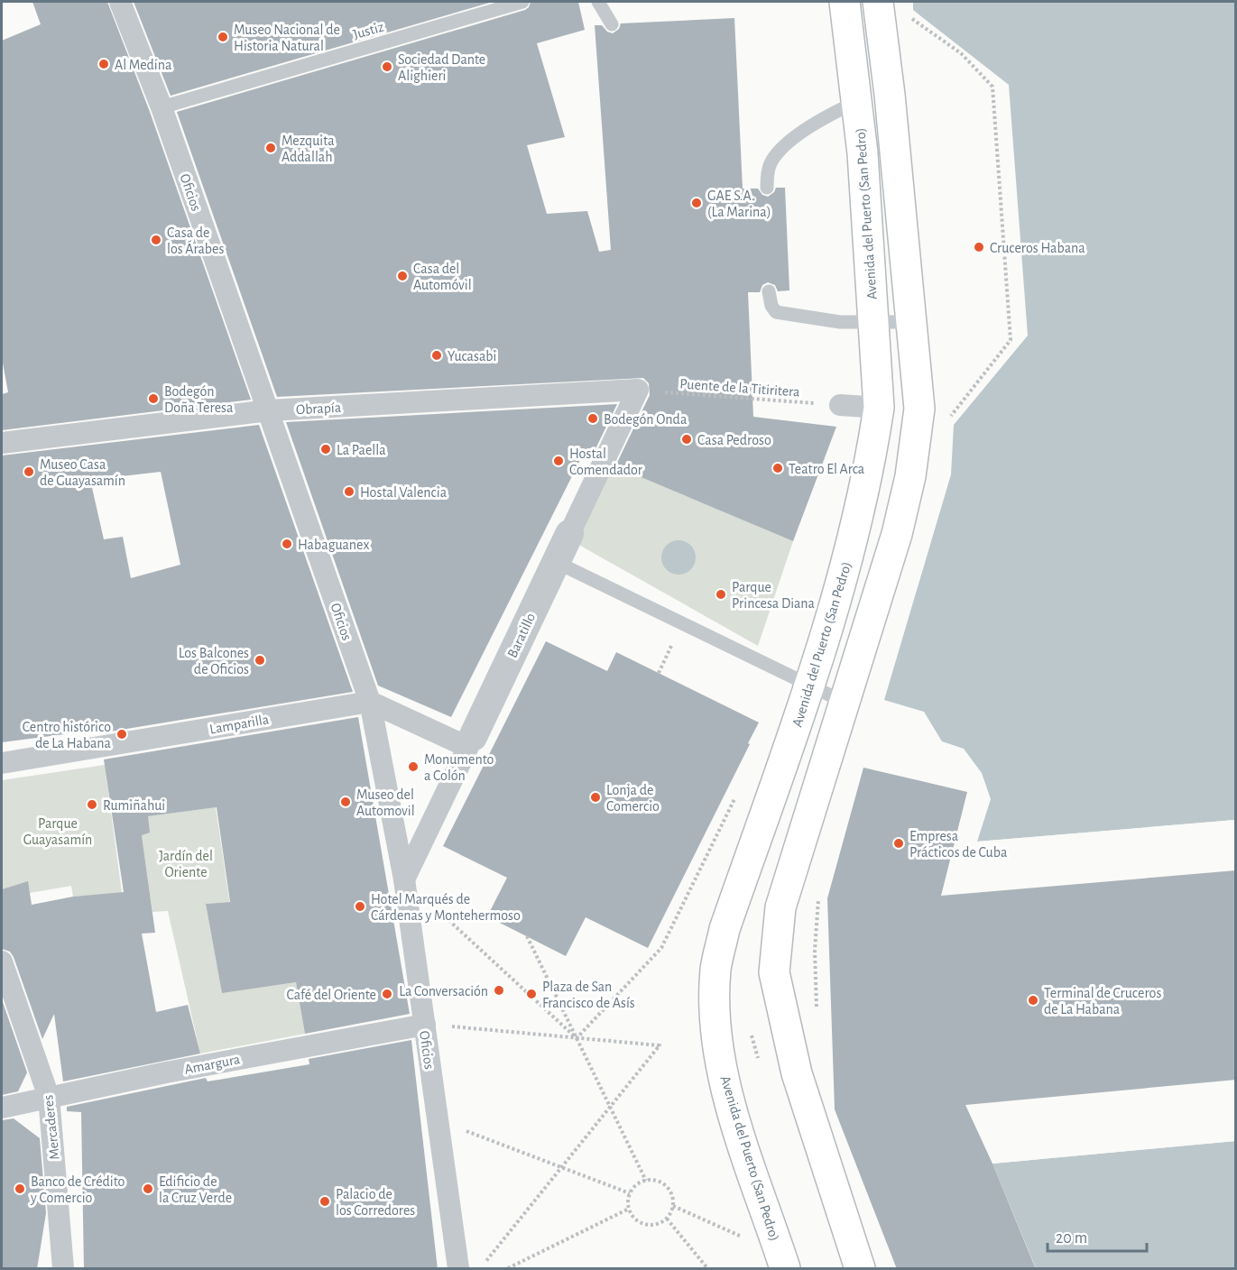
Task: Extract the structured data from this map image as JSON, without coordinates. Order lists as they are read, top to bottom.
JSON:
{
  "streets": {
    "main road": ["Avenida del Puerto (San Pedro)"],
    "street": [
      "Oficios",
      "Obrapía",
      "Baratillo",
      "Lamparilla",
      "Amargura",
      "Mercaderes"
    ],
    "lane": ["Justiz"],
    "path": ["Puente de la Titiritera"]
  },
  "crossings": [
    ["Justiz", "Oficios"],
    ["Oficios", "Obrapía"],
    ["Oficios", "Baratillo"],
    ["Oficios", "Lamparilla"],
    ["Oficios", "Amargura"],
    ["Puente de la Titiritera", "Obrapía"],
    ["Puente de la Titiritera", "Baratillo"],
    ["Obrapía", "Baratillo"],
    ["Amargura", "Mercaderes"]
  ],
  "parks": ["Parque Guayasamín", "Jardín del Oriente"],
  "places": [
    "Museo Nacional de Historia Natural",
    "Al Medina",
    "Sociedad Dante Alighieri",
    "Mezquita Addallah",
    "GAE S.A. (La Marina)",
    "Casa de los Árabes",
    "Cruceros Habana",
    "Casa del Automóvil",
    "Yucasabi",
    "Bodegón Doña Teresa",
    "Bodegón Onda",
    "Casa Pedroso",
    "La Paella",
    "Hostal Comendador",
    "Teatro El Arca",
    "Museo Casa de Guayasamín",
    "Hostal Valencia",
    "Habaguanex",
    "Parque Princesa Diana",
    "Los Balcones de Oficios",
    "Centro histórico de La Habana",
    "Monumento a Colón",
    "Lonja de Comercio",
    "Museo del Automovil",
    "Rumiñahui",
    "Empresa Prácticos de Cuba",
    "Hotel Marqués de Cárdenas y Montehermoso",
    "La Conversación",
    "Café del Oriente",
    "Plaza de San Francisco de Asís",
    "Terminal de Cruceros de La Habana",
    "Banco de Crédito y Comercio",
    "Edificio de la Cruz Verde",
    "Palacio de los Corredores"
  ],
  "scale_bar": "20 m"
}
